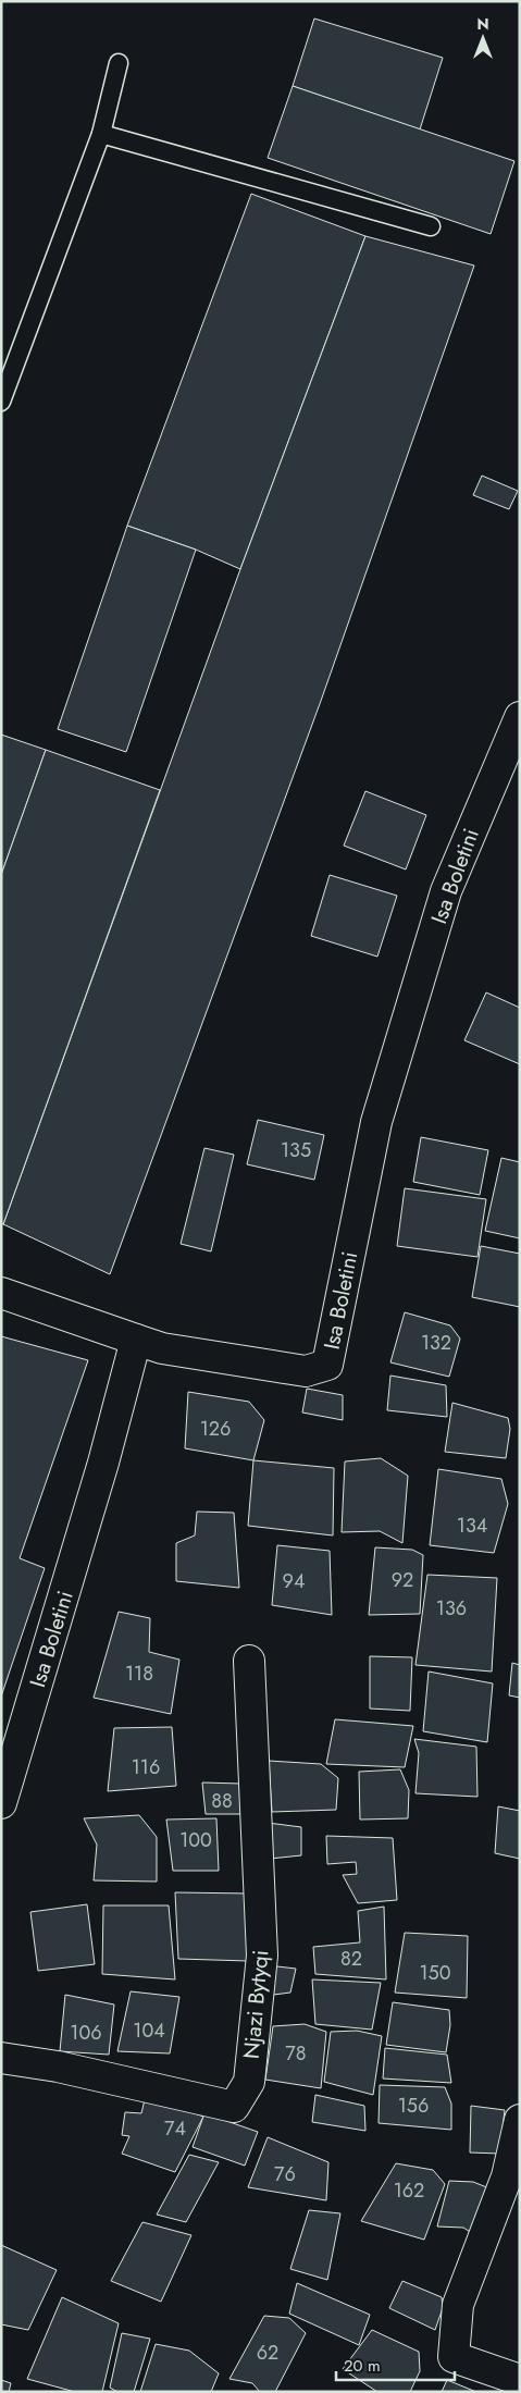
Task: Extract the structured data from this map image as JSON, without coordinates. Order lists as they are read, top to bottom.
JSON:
{
  "streets": {
    "street": ["Isa Boletini", "Njazi Bytyqi"]
  },
  "house_numbers": [
    "135",
    "132",
    "126",
    "134",
    "92",
    "94",
    "136",
    "118",
    "116",
    "88",
    "100",
    "82",
    "150",
    "104",
    "106",
    "78",
    "156",
    "74",
    "76",
    "162",
    "62"
  ],
  "scale_bar": "20 m",
  "north": "top"
}
